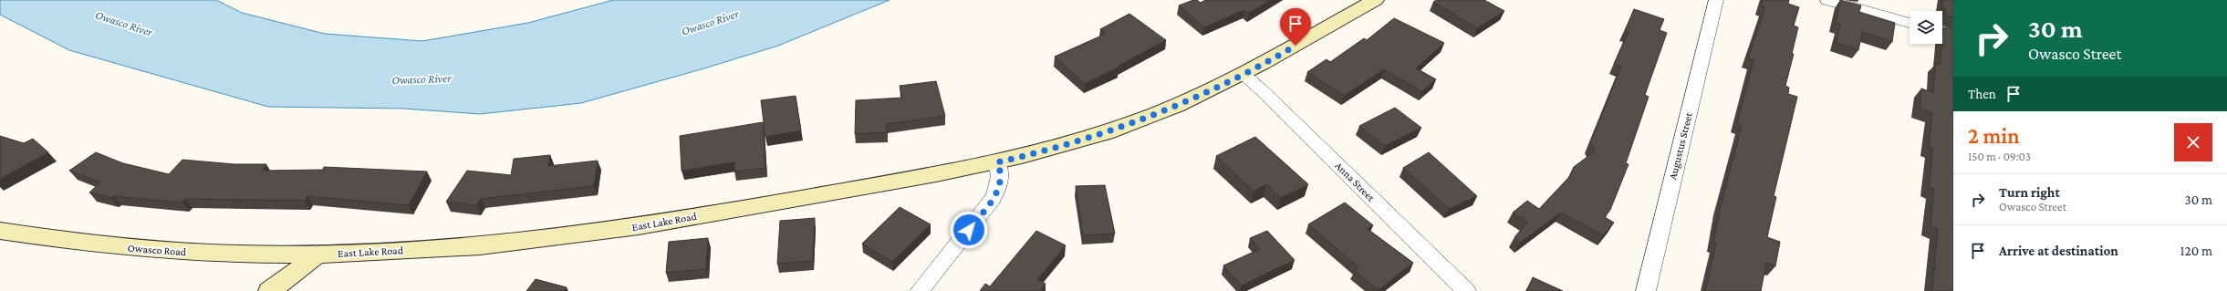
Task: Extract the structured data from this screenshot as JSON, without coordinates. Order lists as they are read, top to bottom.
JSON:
{
  "streets": {
    "main road": ["East Lake Road", "Owasco Road"],
    "street": ["Augustus Street", "Anna Street"]
  },
  "crossings": [
    ["Anna Street", "East Lake Road"],
    ["East Lake Road", "Owasco Road"]
  ],
  "water": ["Owasco River"],
  "page": {
    "turn": ["30 m", "Owasco Street"],
    "then": "Then",
    "heading": ["2 min", "150 m · 09:03"],
    "list": [
      {
        "name": "Turn right",
        "note": "Owasco Street",
        "value": "30 m"
      },
      {
        "name": "Arrive at destination",
        "value": "120 m"
      }
    ]
  }
}
